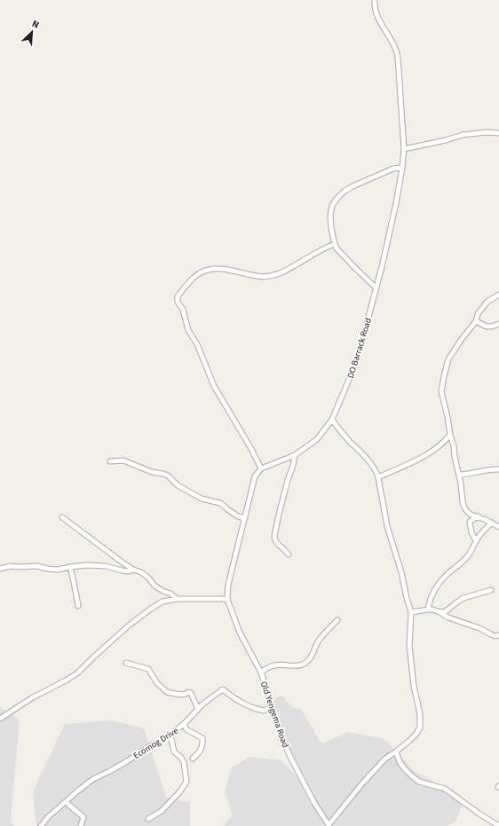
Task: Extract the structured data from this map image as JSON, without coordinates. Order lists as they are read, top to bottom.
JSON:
{
  "streets": {
    "street": ["DO Barrack Road", "Old Yengema Road", "Ecomog Drive"]
  },
  "crossings": [
    ["Old Yengema Road", "Ecomog Drive"]
  ],
  "north": "top right"
}
